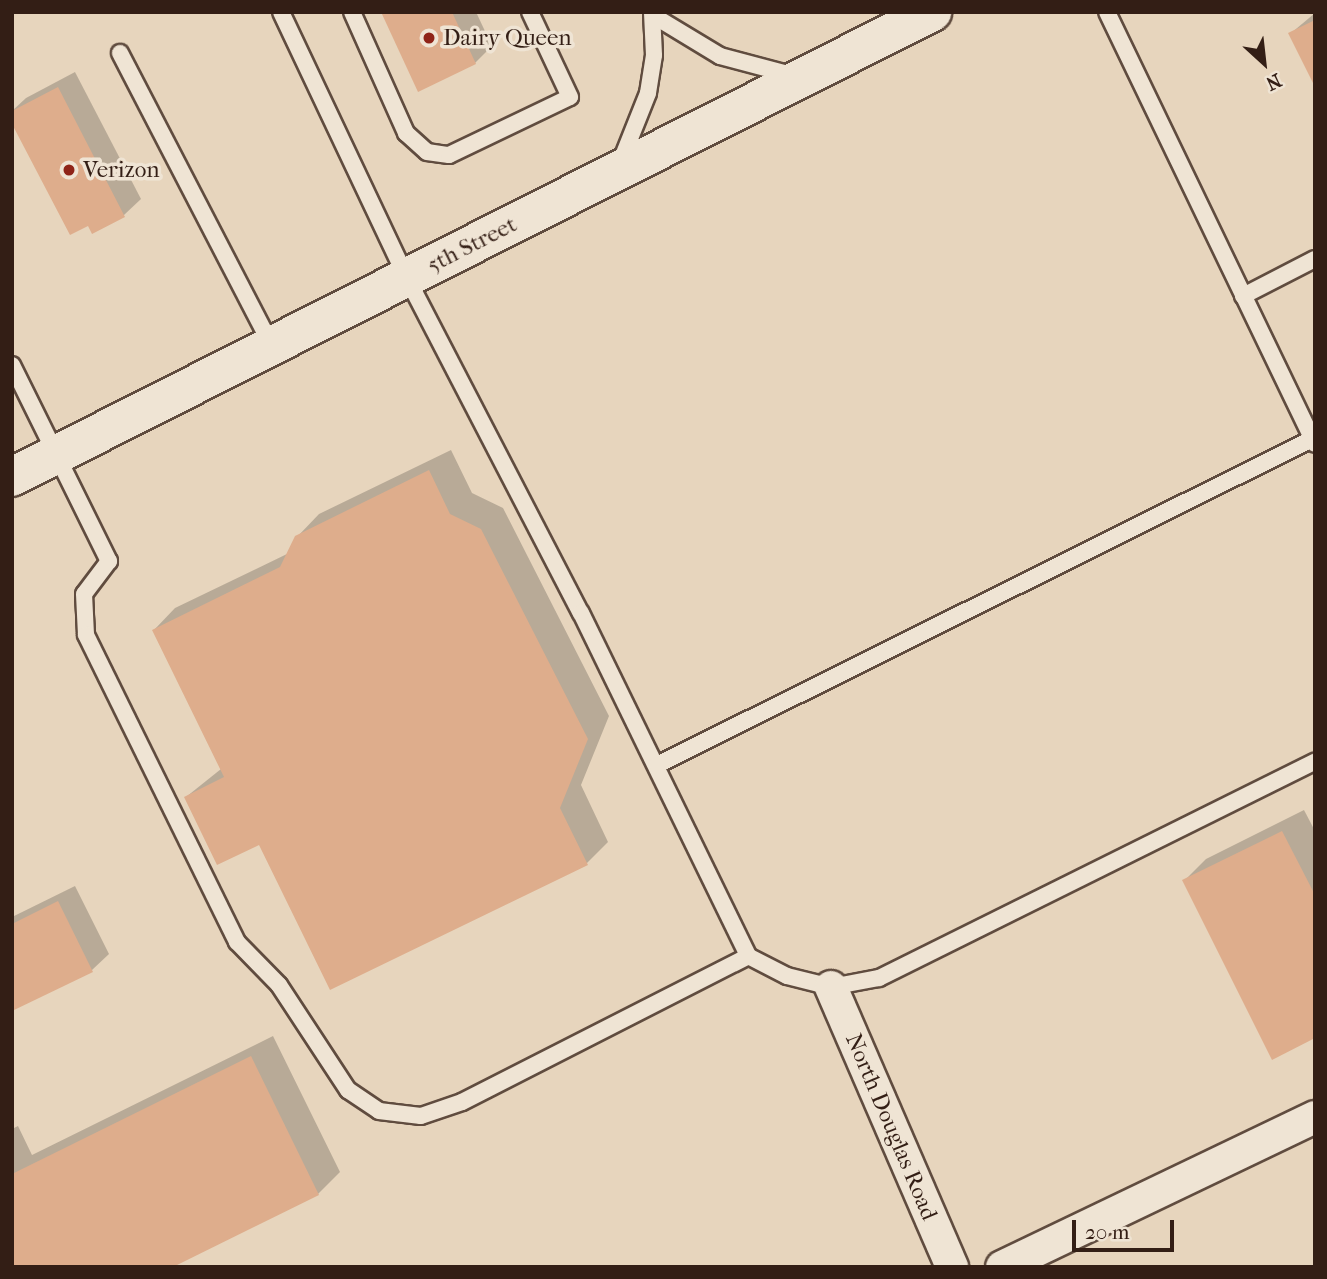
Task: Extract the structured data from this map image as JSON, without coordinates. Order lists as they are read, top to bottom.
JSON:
{
  "streets": {
    "street": ["5th Street", "North Douglas Road"]
  },
  "places": ["Dairy Queen", "Verizon"],
  "scale_bar": "20 m",
  "north": "bottom right"
}
